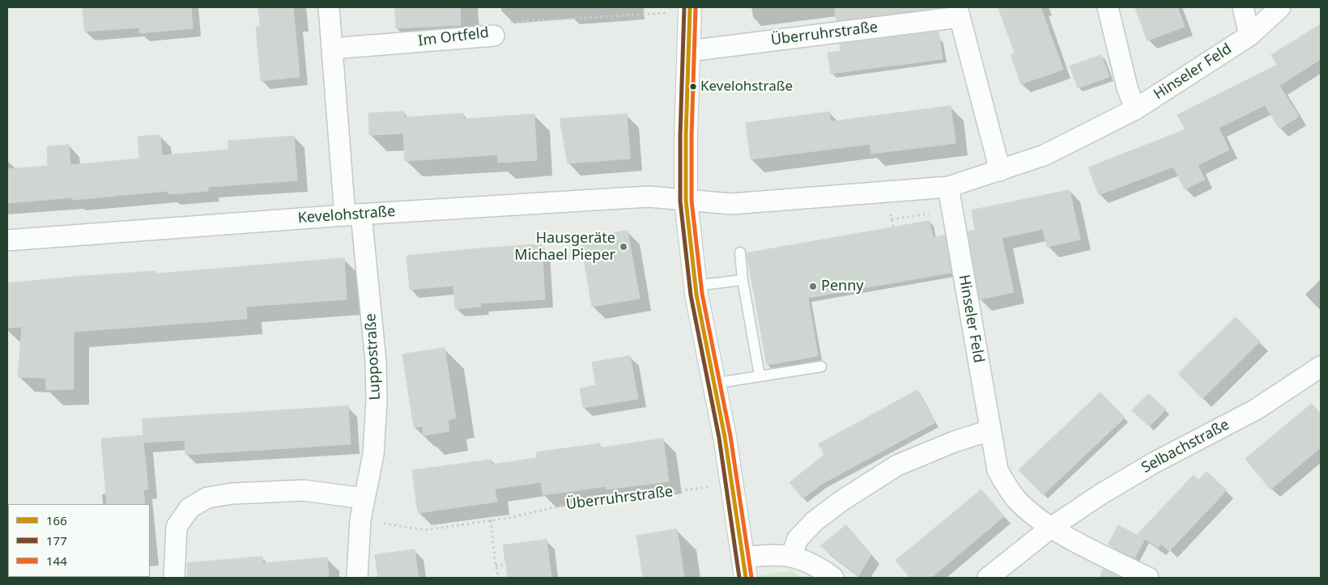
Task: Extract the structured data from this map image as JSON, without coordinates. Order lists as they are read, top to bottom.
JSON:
{
  "streets": {
    "street": [
      "Überruhrstraße",
      "Im Ortfeld",
      "Hinseler Feld",
      "Kevelohstraße",
      "Luppostraße",
      "Selbachstraße"
    ]
  },
  "crossings": [
    ["Überruhrstraße", "Luppostraße"],
    ["Hinseler Feld", "Kevelohstraße"],
    ["Hinseler Feld", "Selbachstraße"],
    ["Kevelohstraße", "Luppostraße"]
  ],
  "places": ["Kevelohstraße", "Hausgeräte Michael Pieper", "Penny"],
  "lines": ["transit line 166", "transit line 177", "transit line 144"],
  "legend": ["166", "177", "144"]
}
